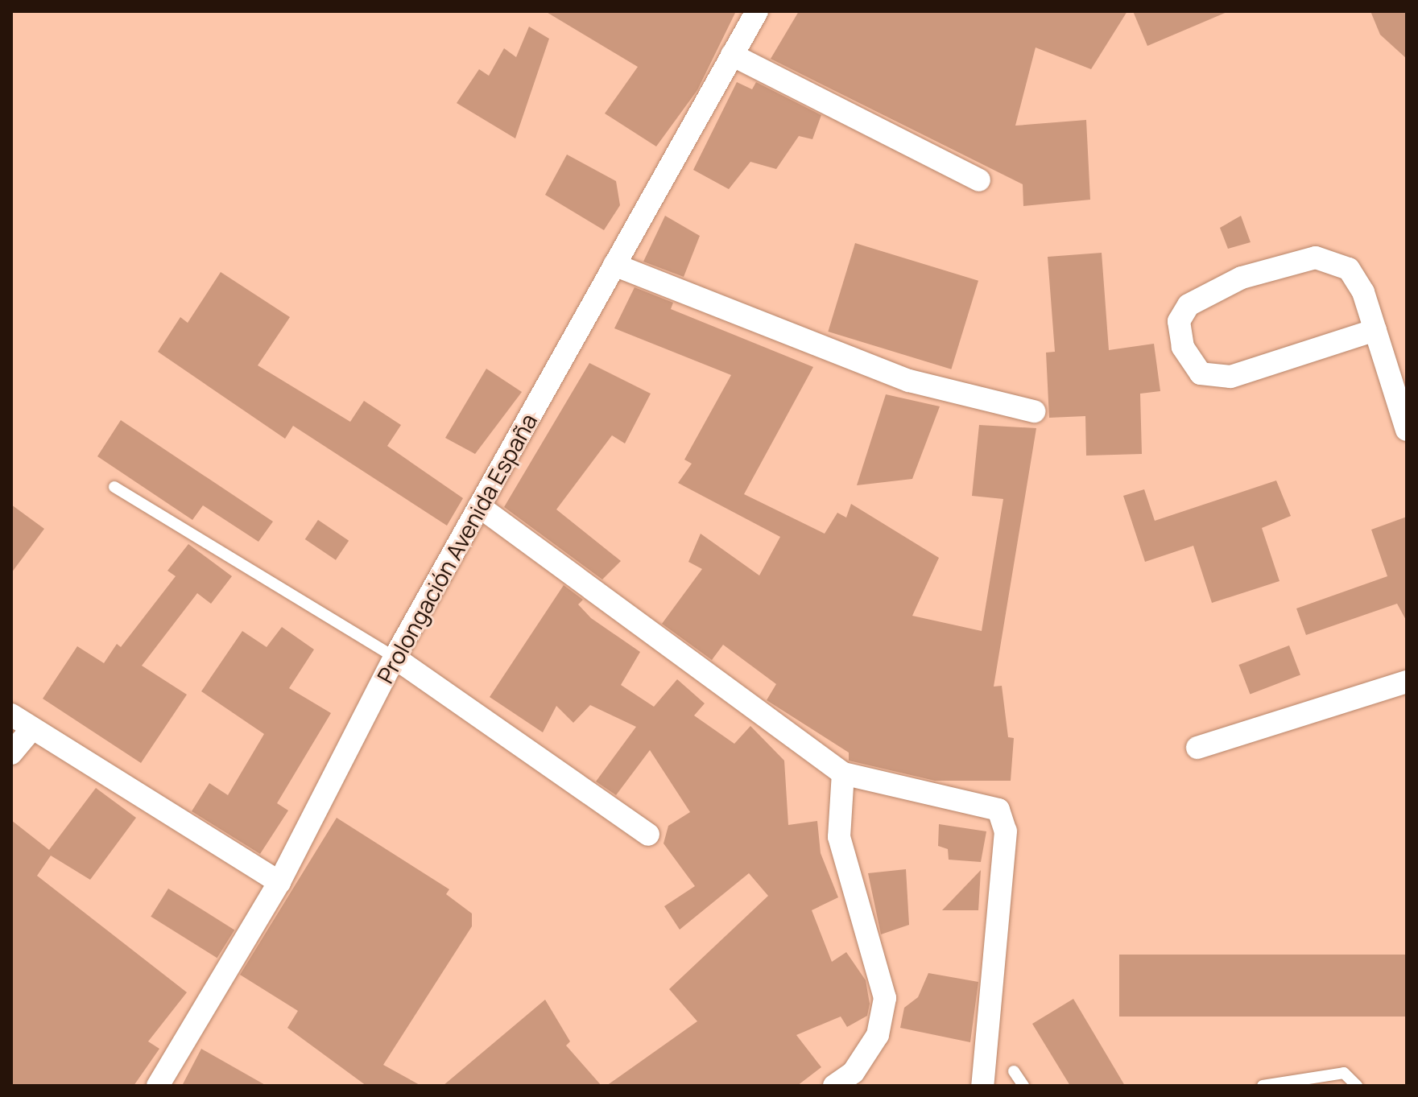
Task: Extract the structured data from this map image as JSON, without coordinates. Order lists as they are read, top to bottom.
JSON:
{
  "streets": {
    "street": ["Prolongación Avenida España"]
  }
}
